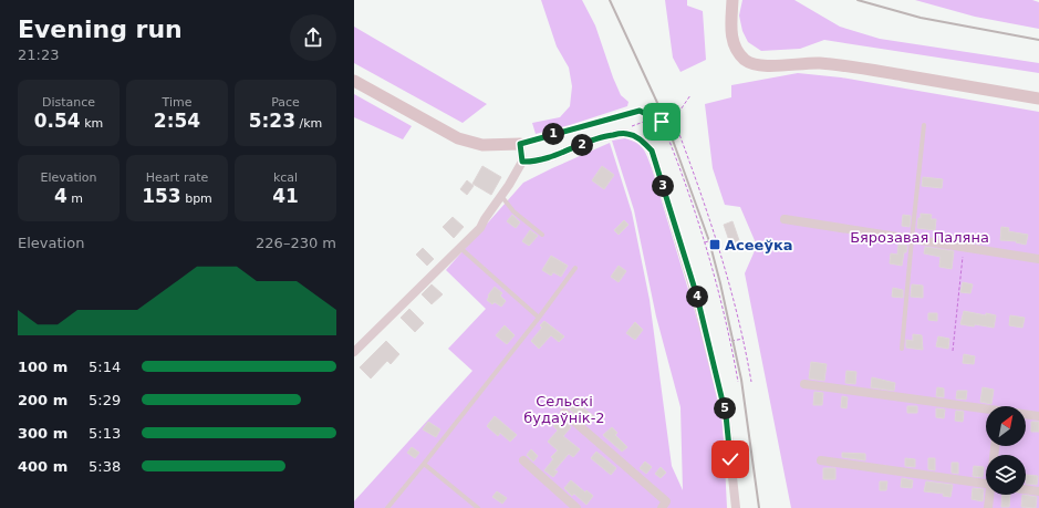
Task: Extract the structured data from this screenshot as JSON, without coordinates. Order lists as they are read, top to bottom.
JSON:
{
  "parks": ["Бярозавая Паляна", "Сельскі будаўнік-2"],
  "places": {
    "transit": ["Асееўка"]
  },
  "north": "top right",
  "page": {
    "heading": ["Evening run", "21:23"],
    "stats": [
      ["Distance", "0.54 km"],
      ["Time", "2:54"],
      ["Pace", "5:23 /km"],
      ["Elevation", "4 m"],
      ["Heart rate", "153 bpm"],
      ["kcal", "41"]
    ],
    "pins": [
      "1",
      "2",
      "3",
      "4",
      "5"
    ],
    "chart": ["Elevation", "226–230 m"],
    "list": [
      {
        "name": "100 m",
        "note": "5:14"
      },
      {
        "name": "200 m",
        "note": "5:29"
      },
      {
        "name": "300 m",
        "note": "5:13"
      },
      {
        "name": "400 m",
        "note": "5:38"
      }
    ]
  }
}
